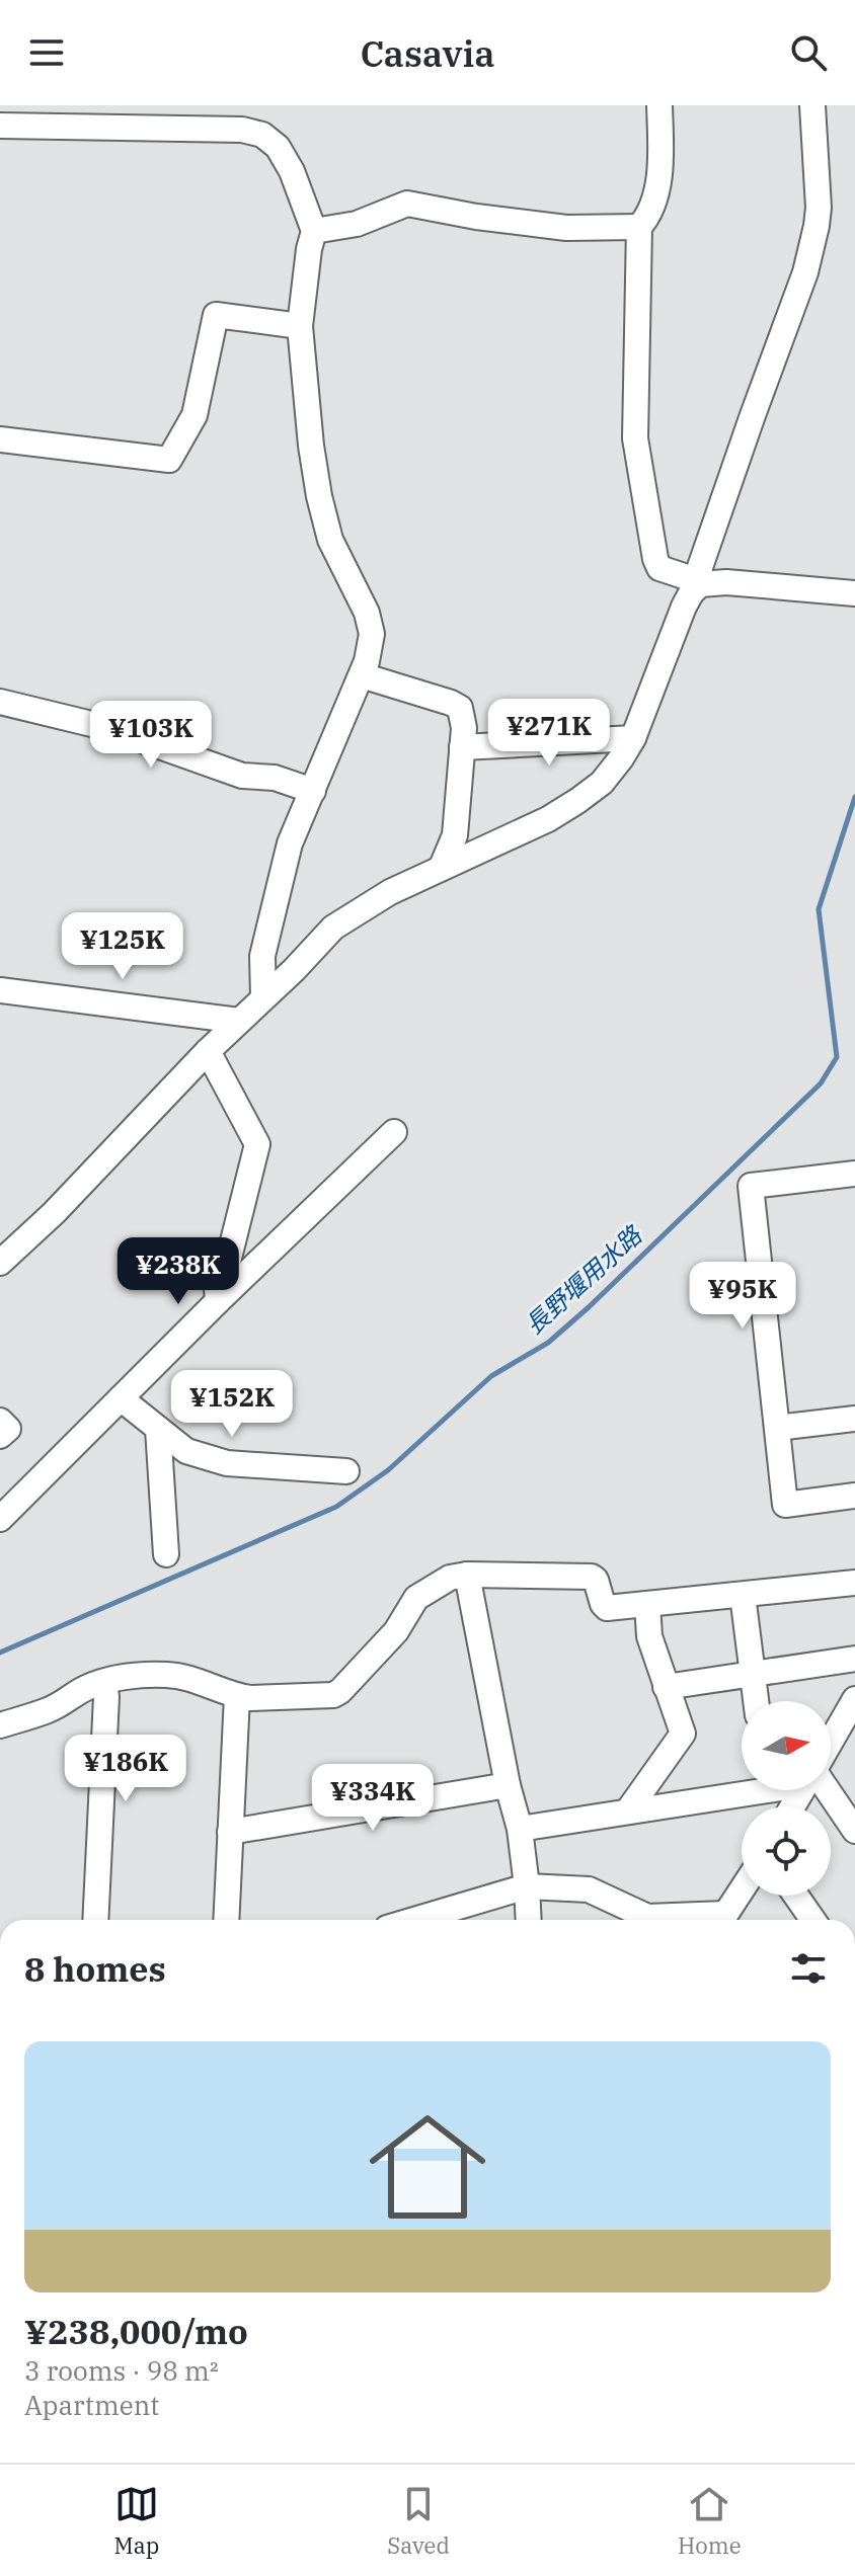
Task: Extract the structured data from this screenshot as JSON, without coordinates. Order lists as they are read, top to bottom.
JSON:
{
  "water": ["長野堰用水路"],
  "north": "right",
  "page": {
    "header": "Casavia",
    "price": [
      "¥271K",
      "¥103K",
      "¥125K",
      "¥238K",
      "¥95K",
      "¥152K",
      "¥186K",
      "¥334K"
    ],
    "heading": "8 homes",
    "list": [
      {
        "name": "¥238,000/mo",
        "note": "3 rooms · 98 m² · Apartment"
      }
    ],
    "tabs": ["Map", "Saved", "Home"]
  }
}
